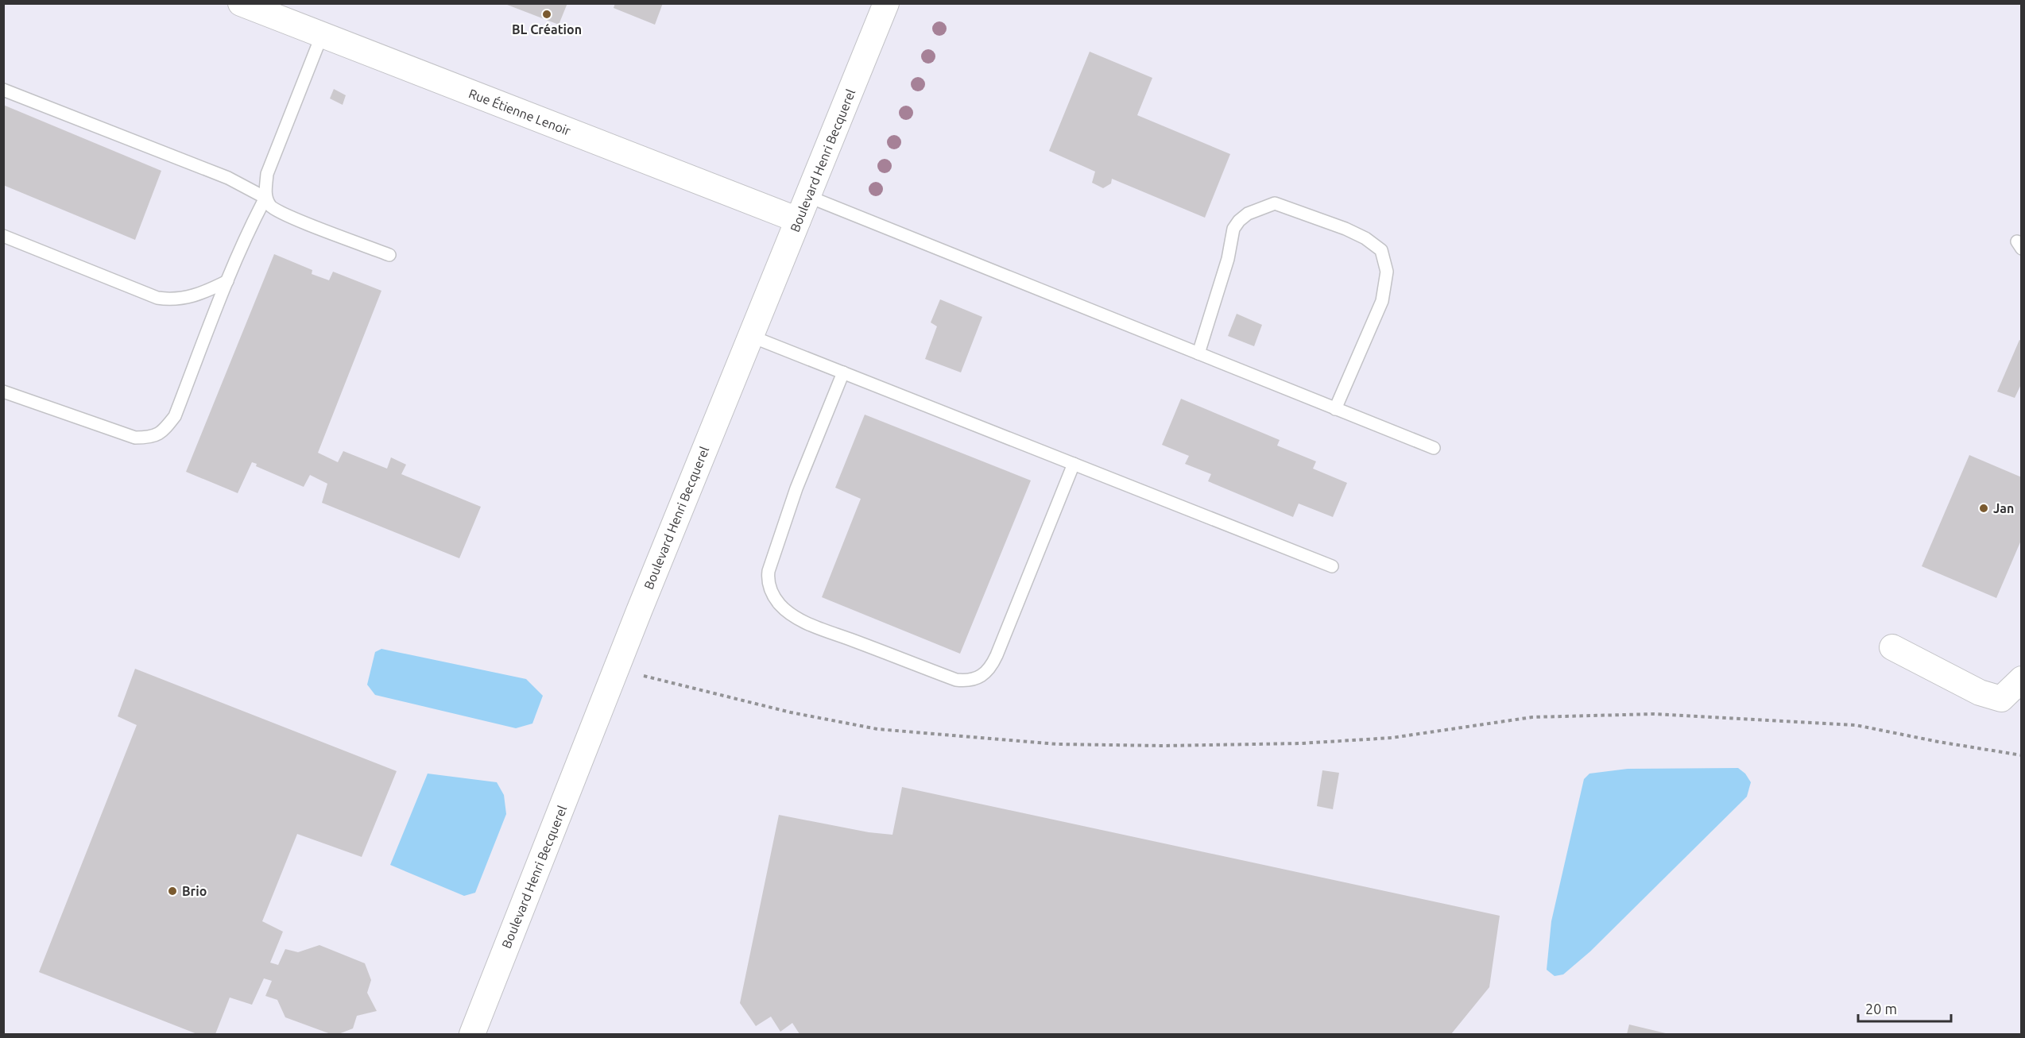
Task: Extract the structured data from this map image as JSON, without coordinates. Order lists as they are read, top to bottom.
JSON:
{
  "streets": {
    "street": ["Rue Étienne Lenoir", "Boulevard Henri Becquerel"]
  },
  "crossings": [
    ["Rue Étienne Lenoir", "Boulevard Henri Becquerel"]
  ],
  "places": ["BL Création", "Jan", "Brio"],
  "scale_bar": "20 m"
}
